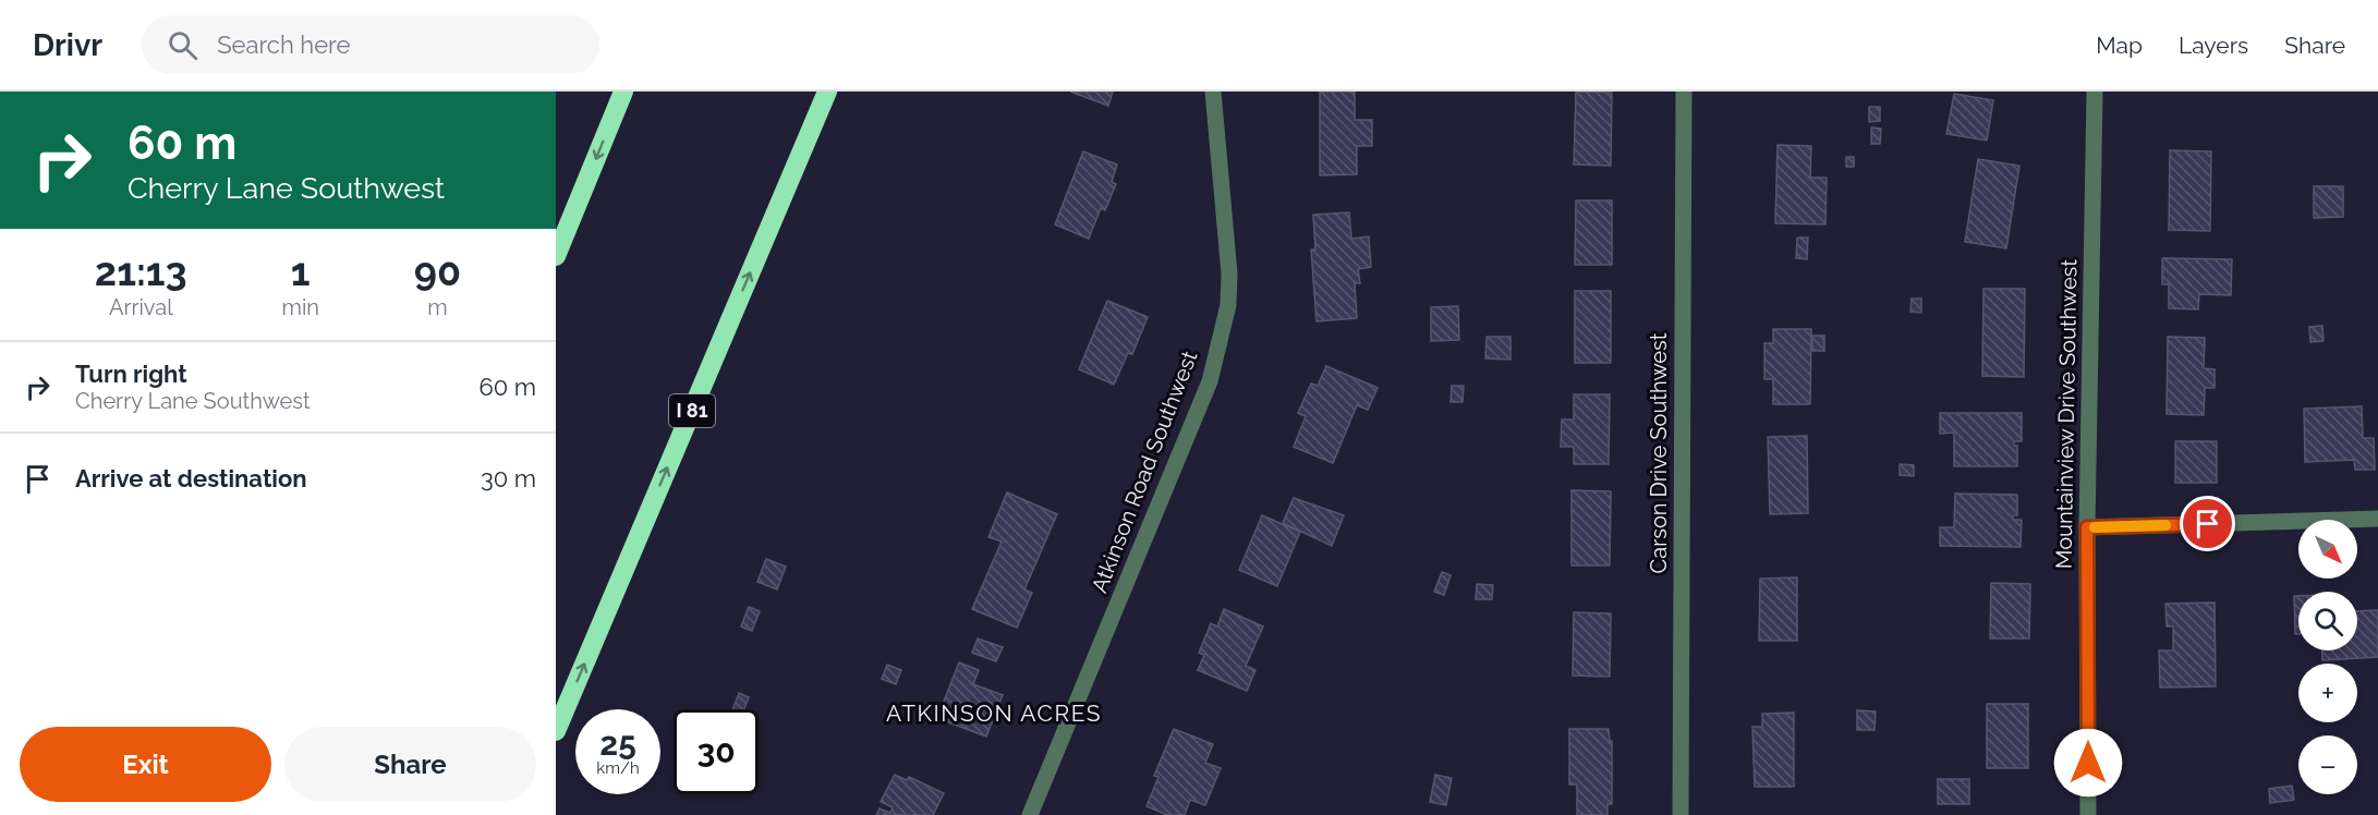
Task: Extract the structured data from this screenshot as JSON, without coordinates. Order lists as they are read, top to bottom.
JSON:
{
  "streets": {
    "highway": ["I 81"],
    "street": ["Mountainview Drive Southwest", "Carson Drive Southwest", "Atkinson Road Southwest"]
  },
  "districts": ["ATKINSON ACRES"],
  "north": "bottom right",
  "page": {
    "header": "Drivr",
    "search": "Search here",
    "nav": ["Map", "Layers", "Share"],
    "turn": ["60 m", "Cherry Lane Southwest"],
    "eta": [
      "21:13",
      "Arrival",
      "1",
      "min",
      "90",
      "m"
    ],
    "list": [
      {
        "name": "Turn right",
        "note": "Cherry Lane Southwest",
        "value": "60 m"
      },
      {
        "name": "Arrive at destination",
        "value": "30 m"
      }
    ],
    "map_buttons": ["+", "−"],
    "speed": "25 km/h",
    "limit": "30",
    "buttons": ["Exit", "Share"]
  }
}
